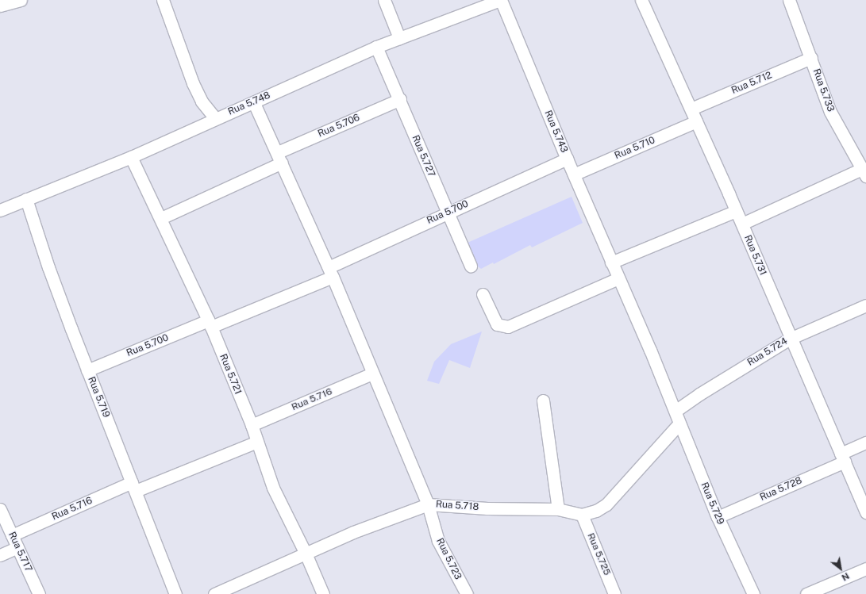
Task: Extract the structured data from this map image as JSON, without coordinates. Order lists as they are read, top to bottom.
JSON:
{
  "streets": {
    "street": [
      "Rua 5.712",
      "Rua 5.733",
      "Rua 5.748",
      "Rua 5.706",
      "Rua 5.743",
      "Rua 5.710",
      "Rua 5.727",
      "Rua 5.700",
      "Rua 5.731",
      "Rua 5.724",
      "Rua 5.721",
      "Rua 5.719",
      "Rua 5.716",
      "Rua 5.728",
      "Rua 5.729",
      "Rua 5.718",
      "Rua 5.717",
      "Rua 5.725",
      "Rua 5.723"
    ]
  },
  "crossings": [
    ["Rua 5.712", "Rua 5.733"],
    ["Rua 5.712", "Rua 5.731"],
    ["Rua 5.748", "Rua 5.743"],
    ["Rua 5.748", "Rua 5.727"],
    ["Rua 5.748", "Rua 5.721"],
    ["Rua 5.748", "Rua 5.719"],
    ["Rua 5.748", "Rua 5.723"],
    ["Rua 5.706", "Rua 5.727"],
    ["Rua 5.706", "Rua 5.721"],
    ["Rua 5.706", "Rua 5.723"],
    ["Rua 5.743", "Rua 5.710"],
    ["Rua 5.743", "Rua 5.700"],
    ["Rua 5.743", "Rua 5.729"],
    ["Rua 5.710", "Rua 5.731"],
    ["Rua 5.727", "Rua 5.700"],
    ["Rua 5.700", "Rua 5.721"],
    ["Rua 5.700", "Rua 5.719"],
    ["Rua 5.700", "Rua 5.723"],
    ["Rua 5.731", "Rua 5.724"],
    ["Rua 5.731", "Rua 5.728"],
    ["Rua 5.724", "Rua 5.729"],
    ["Rua 5.721", "Rua 5.716"],
    ["Rua 5.721", "Rua 5.718"],
    ["Rua 5.719", "Rua 5.716"],
    ["Rua 5.716", "Rua 5.717"],
    ["Rua 5.716", "Rua 5.723"],
    ["Rua 5.728", "Rua 5.729"],
    ["Rua 5.718", "Rua 5.725"],
    ["Rua 5.718", "Rua 5.723"]
  ],
  "north": "bottom right"
}
